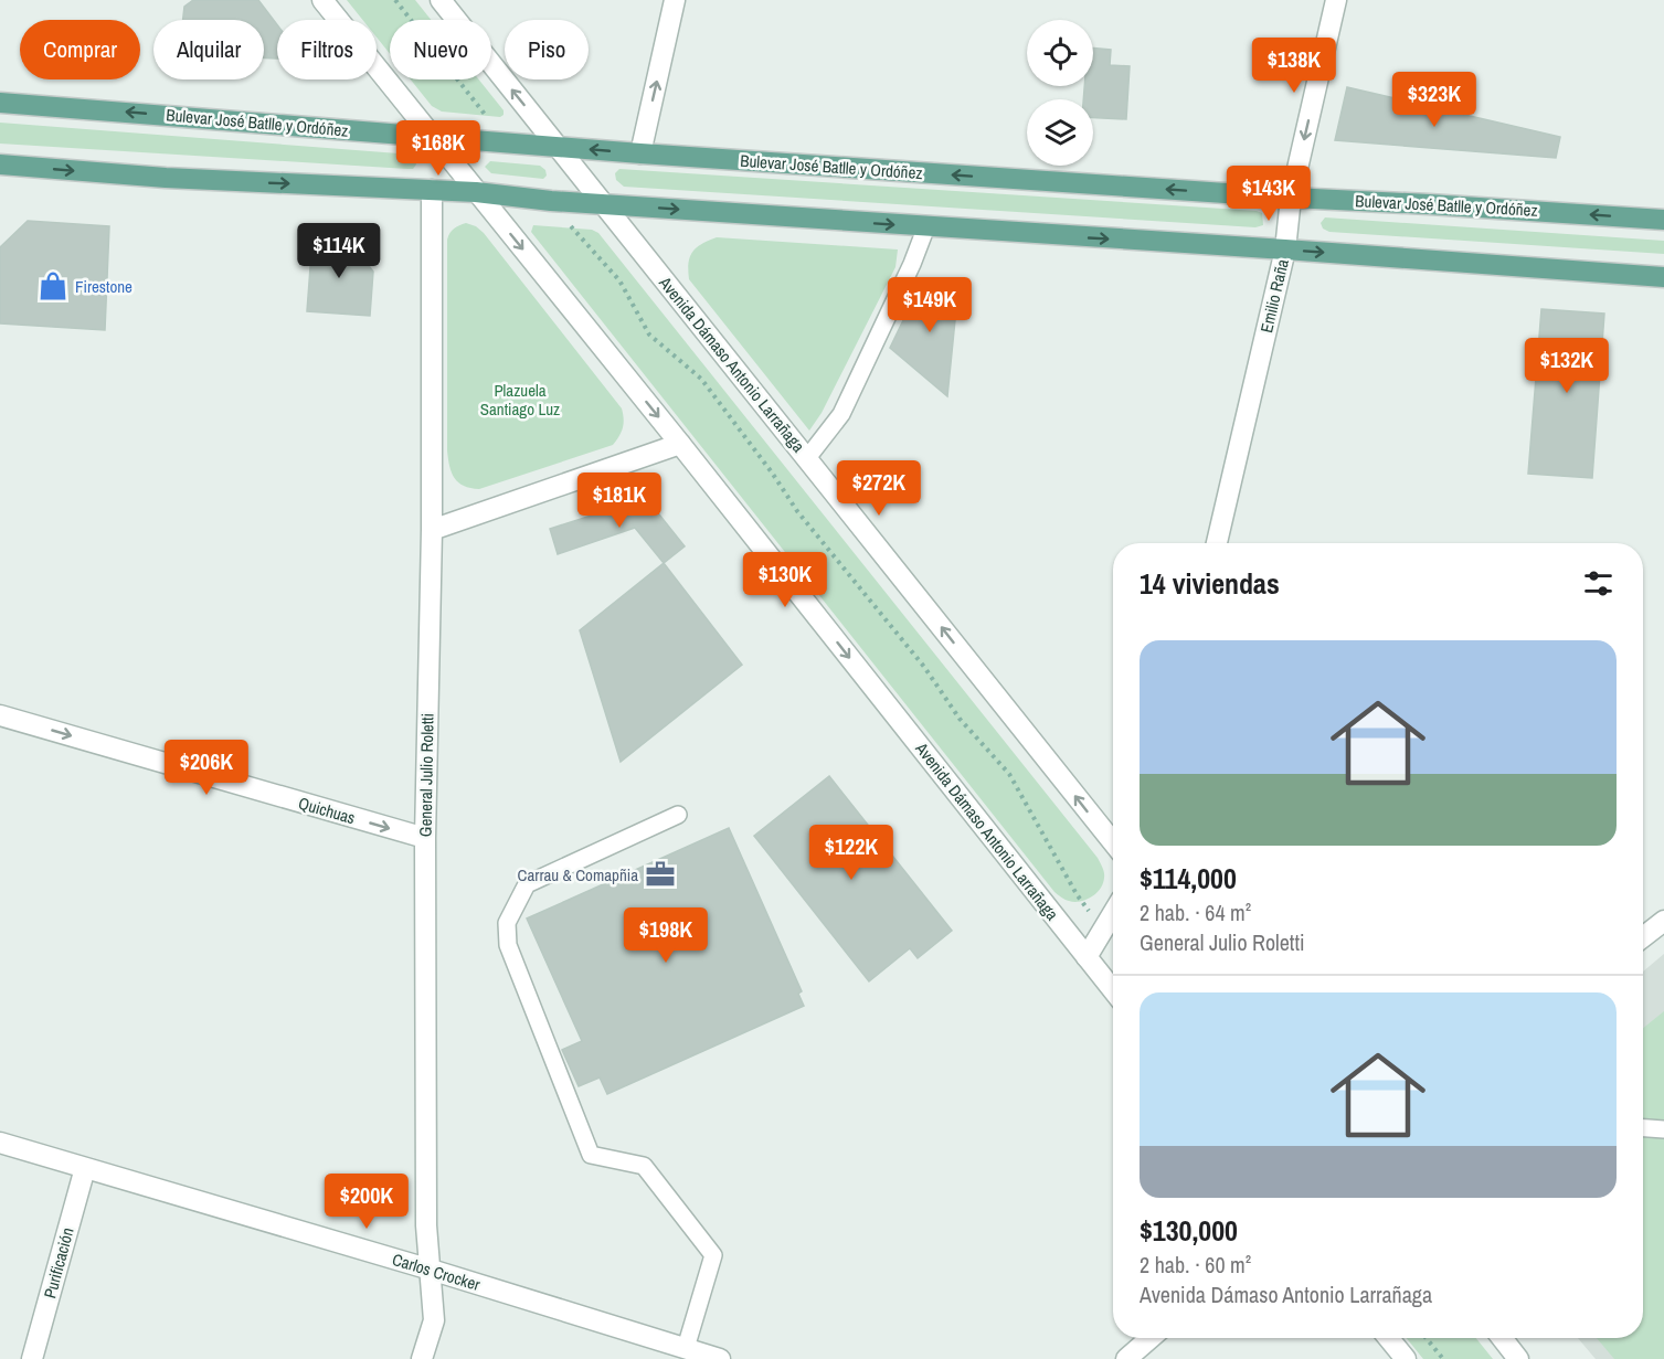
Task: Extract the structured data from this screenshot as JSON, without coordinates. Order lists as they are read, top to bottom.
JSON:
{
  "streets": {
    "main road": ["Bulevar José Batlle y Ordóñez"],
    "street": [
      "Emilio Raña",
      "Avenida Dámaso Antonio Larrañaga",
      "General Julio Roletti",
      "Quichuas",
      "Purificación",
      "Carlos Crocker"
    ]
  },
  "crossings": [
    ["Bulevar José Batlle y Ordóñez", "Emilio Raña"],
    ["Bulevar José Batlle y Ordóñez", "Avenida Dámaso Antonio Larrañaga"],
    ["General Julio Roletti", "Quichuas"],
    ["General Julio Roletti", "Carlos Crocker"],
    ["Purificación", "Carlos Crocker"]
  ],
  "one_way": ["Emilio Raña", "Quichuas"],
  "parks": ["Plazuela Santiago Luz"],
  "places": {
    "shop": ["Firestone"],
    "office": ["Carrau & Comapñia"]
  },
  "page": {
    "chip": [
      "Comprar",
      "Alquilar",
      "Filtros",
      "Nuevo",
      "Piso"
    ],
    "price": [
      "$138K",
      "$323K",
      "$168K",
      "$143K",
      "$114K",
      "$149K",
      "$132K",
      "$272K",
      "$181K",
      "$130K",
      "$206K",
      "$122K",
      "$198K",
      "$200K"
    ],
    "heading": "14 viviendas",
    "list": [
      {
        "name": "$114,000",
        "note": "2 hab. · 64 m² · General Julio Roletti"
      },
      {
        "name": "$130,000",
        "note": "2 hab. · 60 m² · Avenida Dámaso Antonio Larrañaga"
      }
    ]
  }
}
